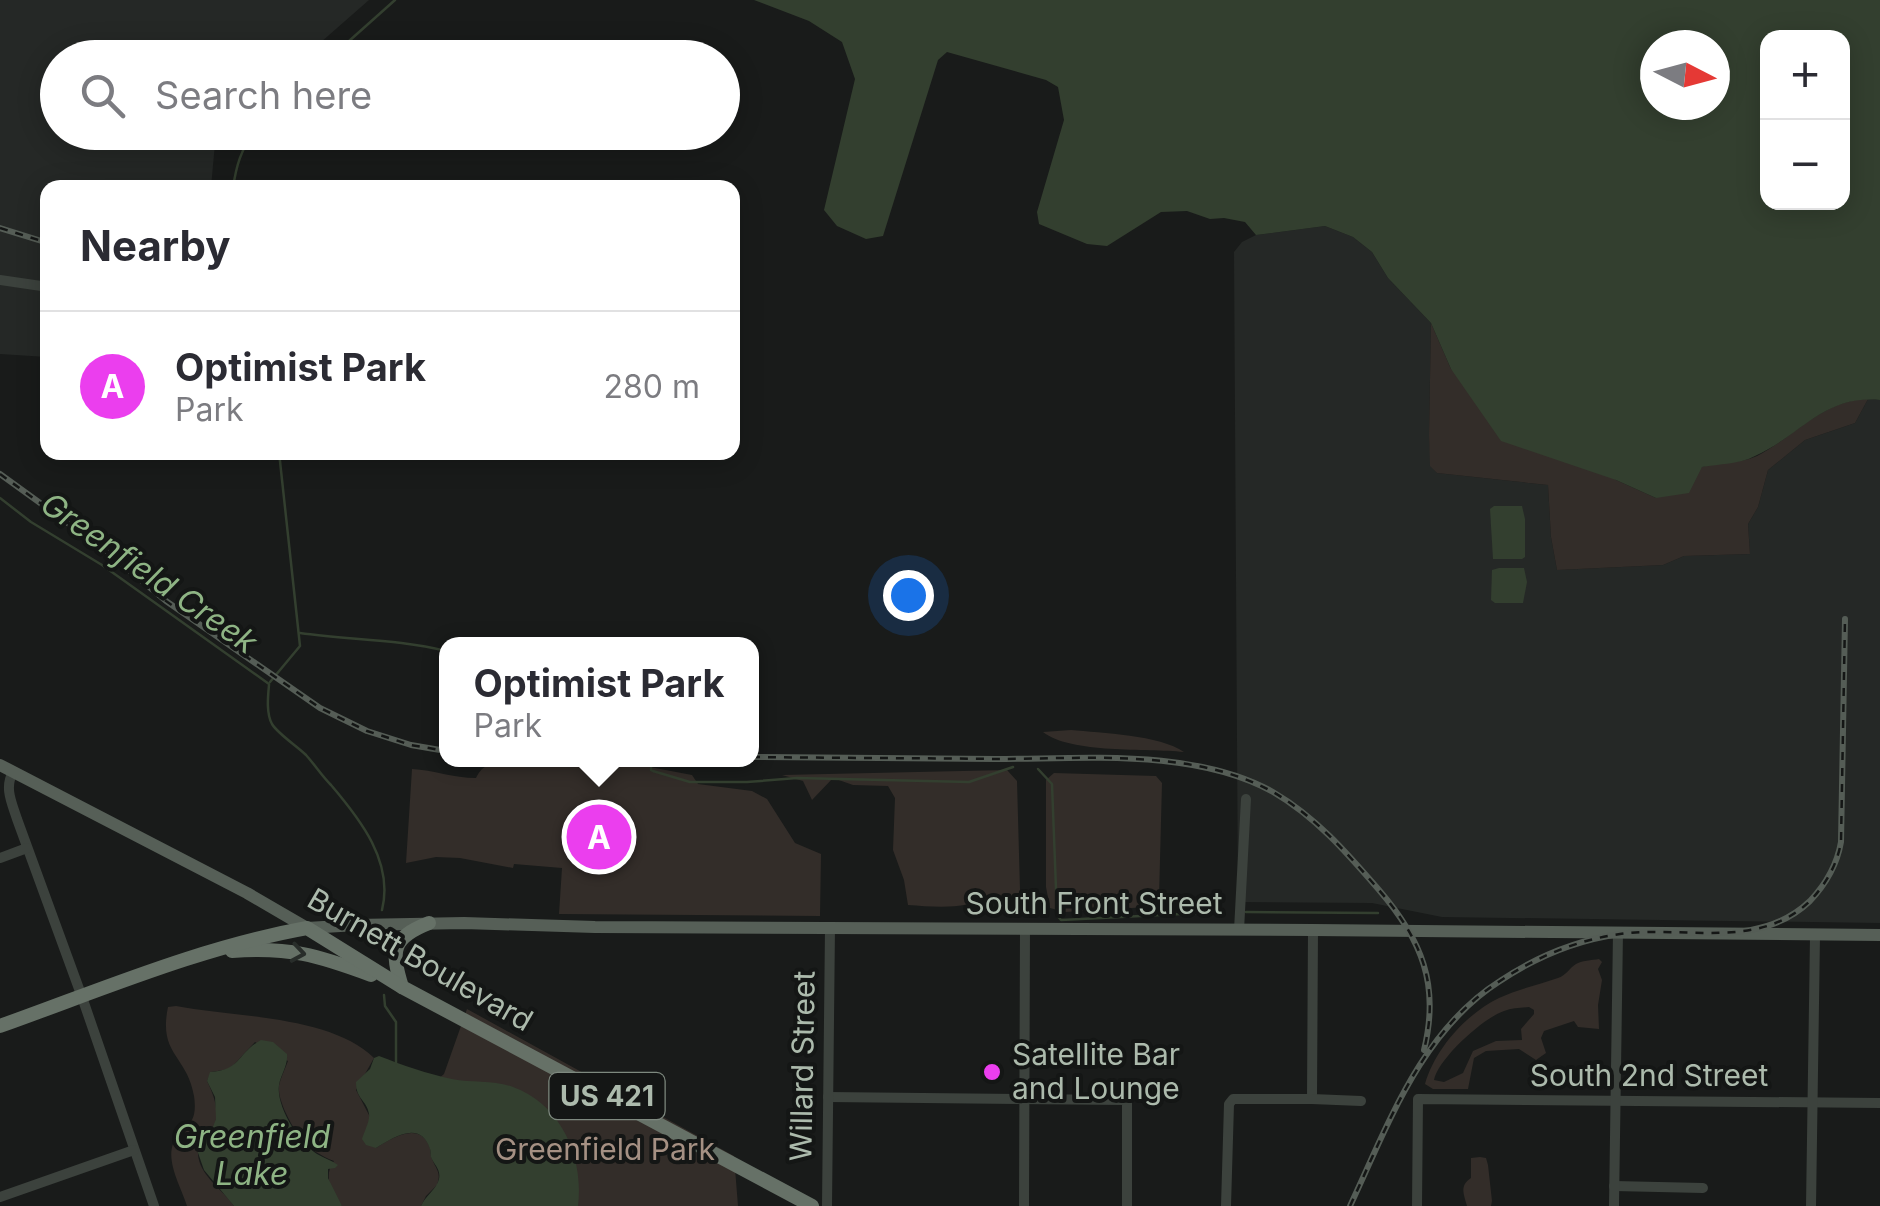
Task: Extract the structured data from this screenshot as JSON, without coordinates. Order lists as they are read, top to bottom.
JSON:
{
  "streets": {
    "highway": ["Burnett Boulevard", "US 421"],
    "main road": ["South Front Street"],
    "street": ["Willard Street", "South 2nd Street"]
  },
  "crossings": [
    ["South Front Street", "Burnett Boulevard"],
    ["South Front Street", "Willard Street"]
  ],
  "water": ["Greenfield Creek", "Greenfield Lake"],
  "parks": ["Greenfield Park"],
  "places": ["Satellite Bar and Lounge"],
  "north": "right",
  "page": {
    "map_buttons": ["+", "−"],
    "search": "Search here",
    "heading": "Nearby",
    "list": [
      {
        "mark": "A",
        "name": "Optimist Park",
        "note": "Park",
        "value": "280 m"
      }
    ],
    "popup": ["Optimist Park", "Park"],
    "pins": "A"
  }
}
